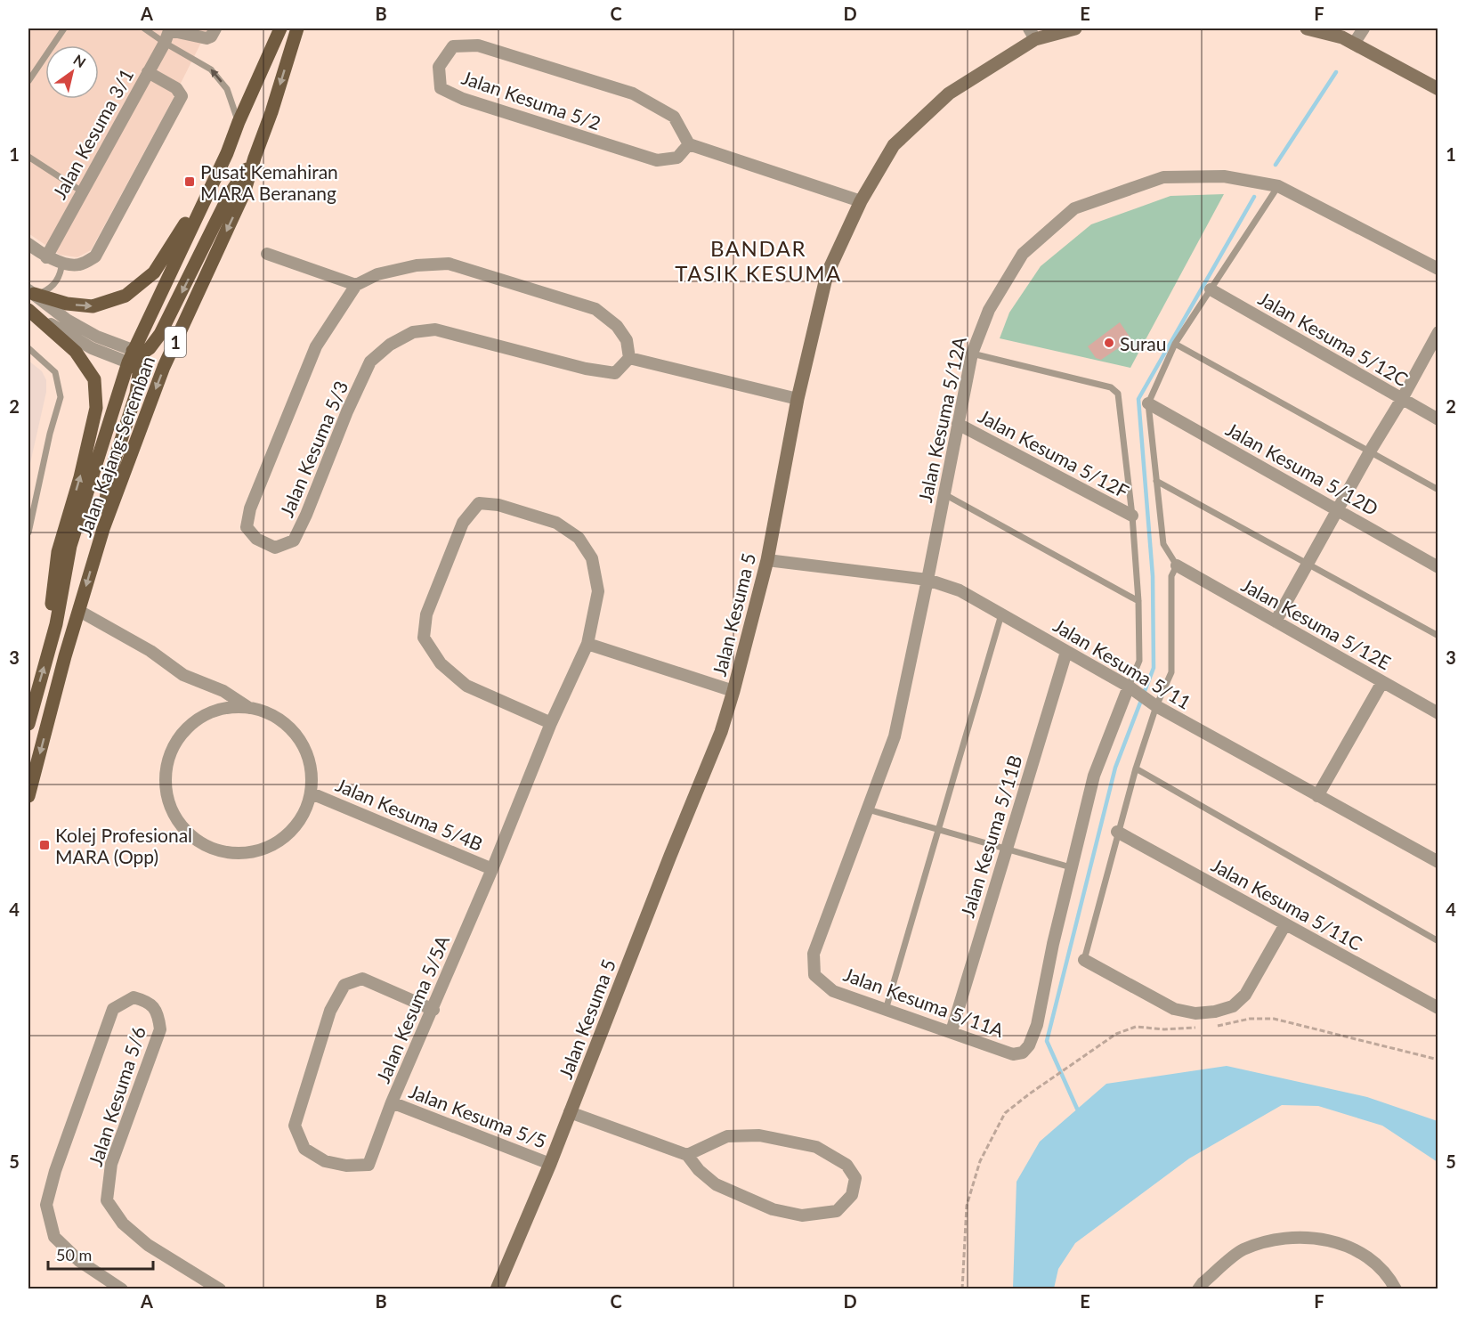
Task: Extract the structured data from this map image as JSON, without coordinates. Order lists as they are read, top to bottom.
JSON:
{
  "streets": {
    "main road": ["1", "Jalan Kajang-Seremban"],
    "street": [
      "Jalan Kesuma 5/2",
      "Jalan Kesuma 3/1",
      "Jalan Kesuma 5/12C",
      "Jalan Kesuma 5/12A",
      "Jalan Kesuma 5/3",
      "Jalan Kesuma 5/12F",
      "Jalan Kesuma 5/12D",
      "Jalan Kesuma 5",
      "Jalan Kesuma 5/12E",
      "Jalan Kesuma 5/11",
      "Jalan Kesuma 5/4B",
      "Jalan Kesuma 5/11B",
      "Jalan Kesuma 5/11C",
      "Jalan Kesuma 5/11A",
      "Jalan Kesuma 5/5A",
      "Jalan Kesuma 5/6",
      "Jalan Kesuma 5/5"
    ]
  },
  "crossings": [
    ["Jalan Kesuma 5/12A", "Jalan Kesuma 5/12F"],
    ["Jalan Kesuma 5/12A", "Jalan Kesuma 5/11"],
    ["Jalan Kesuma 5/12A", "Jalan Kesuma 5/11A"],
    ["Jalan Kajang-Seremban", "Jalan Kesuma 5/4B"],
    ["Jalan Kesuma 5", "Jalan Kesuma 5/11"],
    ["Jalan Kesuma 5", "Jalan Kesuma 5/5"],
    ["Jalan Kesuma 5/11", "Jalan Kesuma 5/11B"],
    ["Jalan Kesuma 5/11", "Jalan Kesuma 5/11A"],
    ["Jalan Kesuma 5/4B", "Jalan Kesuma 5/5A"],
    ["Jalan Kesuma 5/11B", "Jalan Kesuma 5/11A"],
    ["Jalan Kesuma 5/5A", "Jalan Kesuma 5/5"]
  ],
  "districts": ["BANDAR TASIK KESUMA"],
  "places": {
    "transit": ["Pusat Kemahiran MARA Beranang", "Kolej Profesional MARA (Opp)"],
    "other": ["Surau"]
  },
  "scale_bar": "50 m",
  "north": "top right",
  "grid": {
    "columns": [
      "A",
      "B",
      "C",
      "D",
      "E",
      "F"
    ],
    "rows": [
      "1",
      "2",
      "3",
      "4",
      "5"
    ]
  }
}
